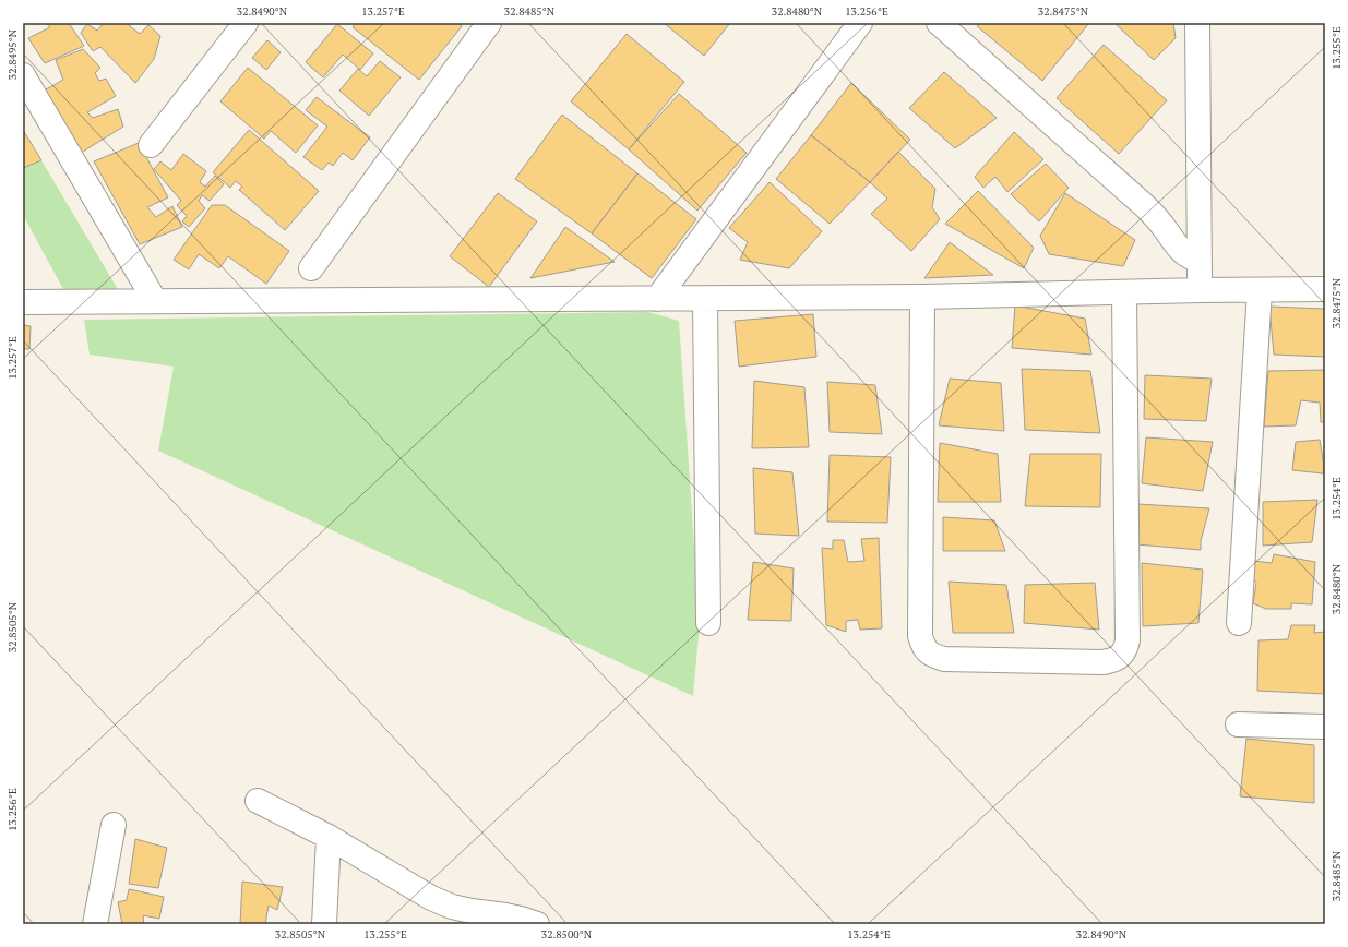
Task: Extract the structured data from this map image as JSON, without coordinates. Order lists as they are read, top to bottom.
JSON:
{
  "coordinates": [
    "32.8490°N",
    "13.257°E",
    "32.8485°N",
    "32.8480°N",
    "13.256°E",
    "32.8475°N",
    "13.255°E",
    "32.8495°N",
    "13.254°E",
    "32.8505°N",
    "32.8500°N"
  ]
}
